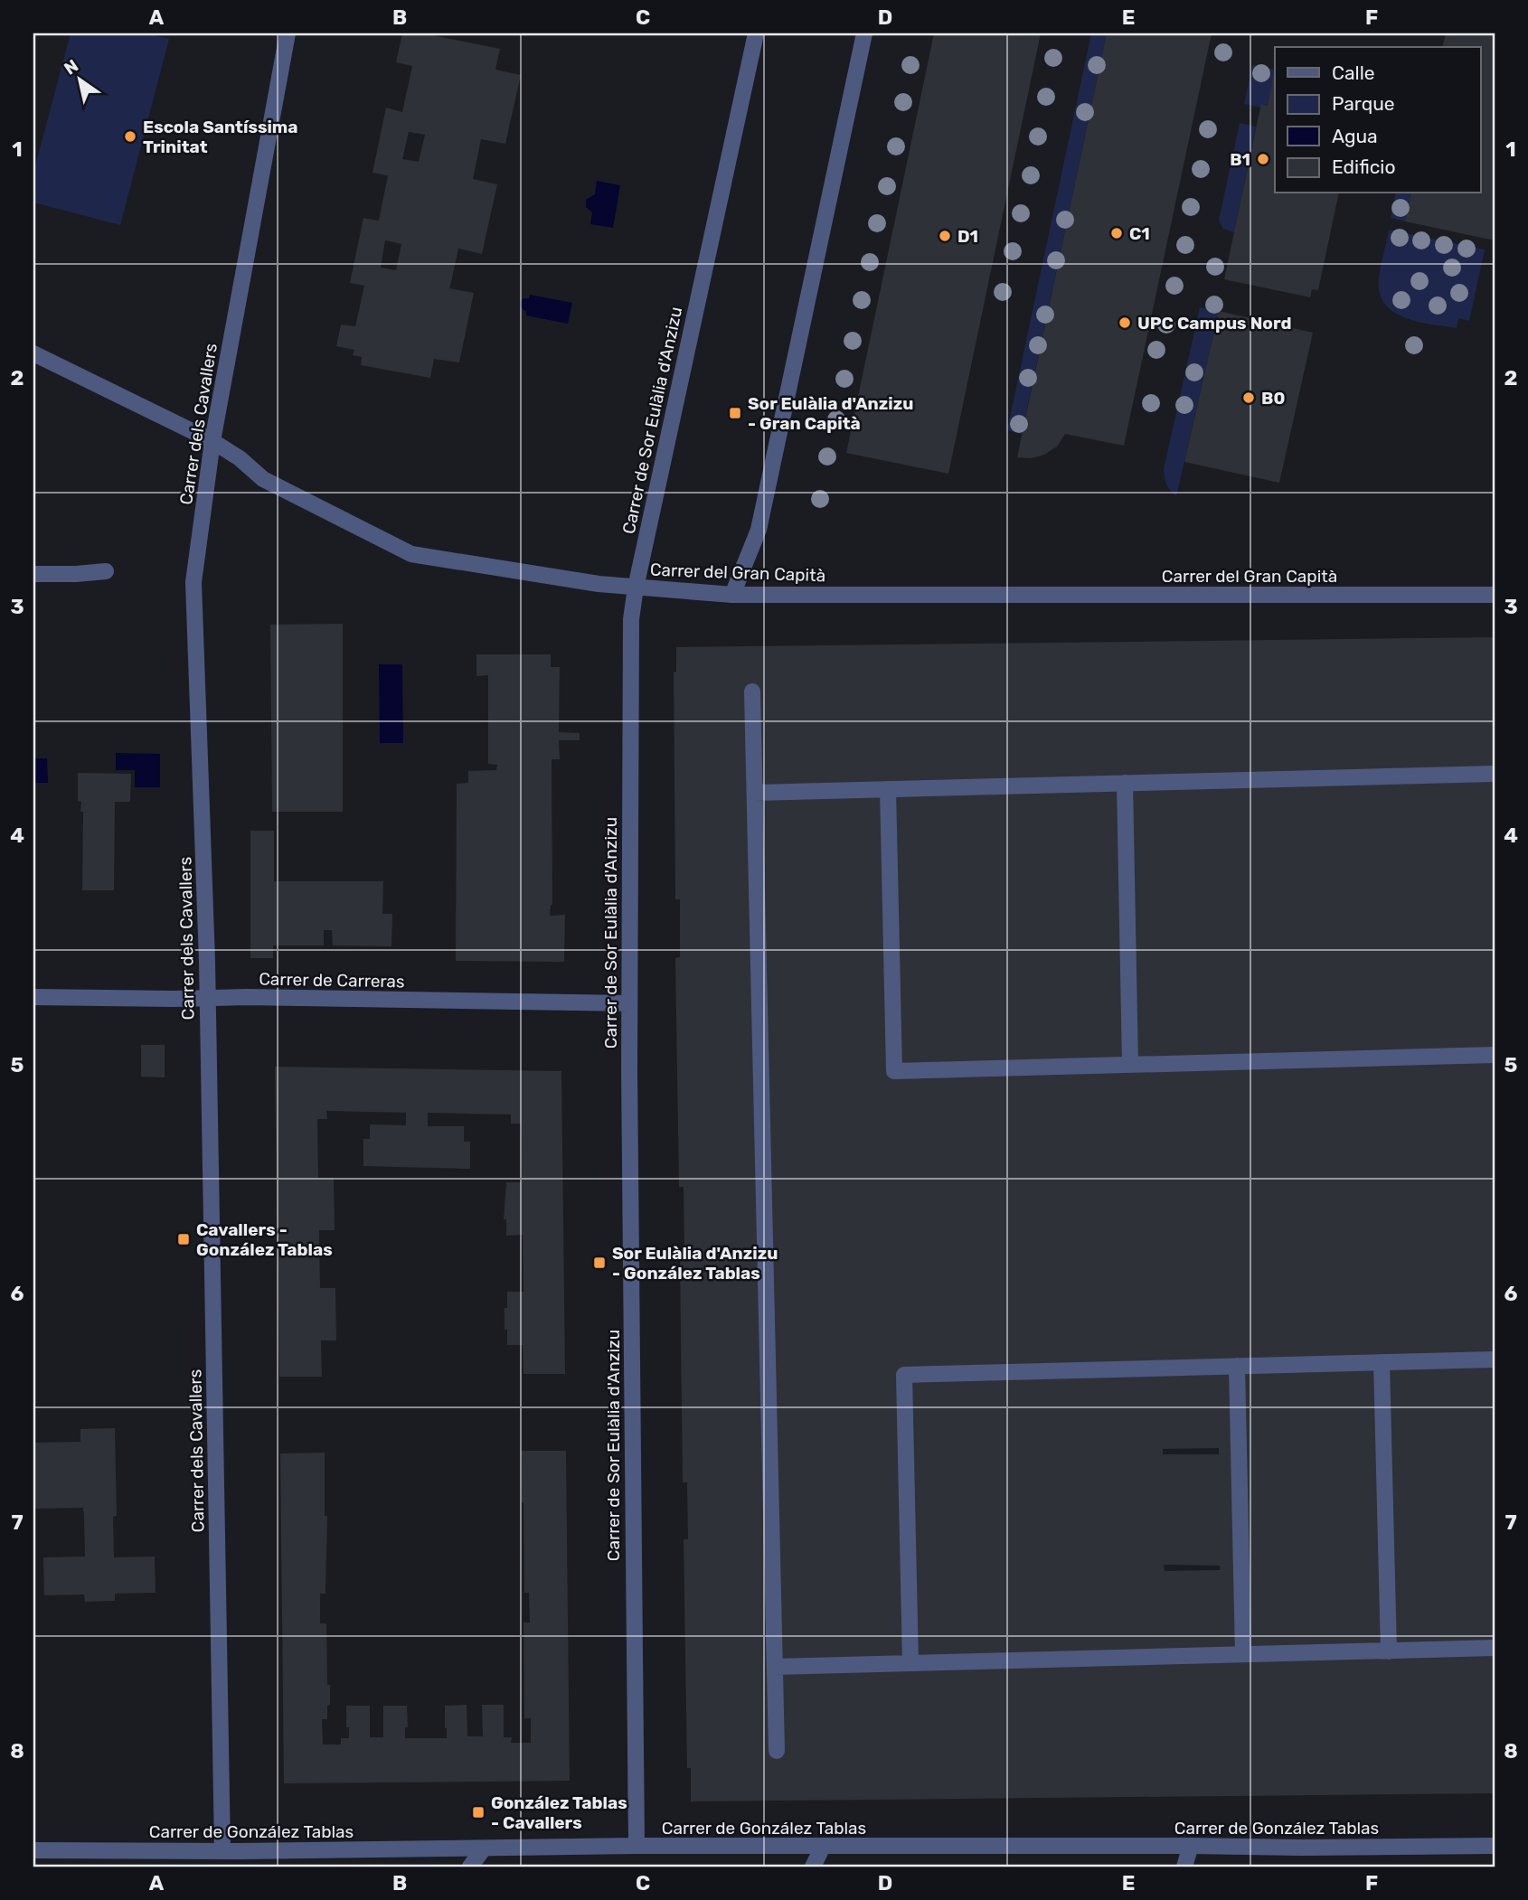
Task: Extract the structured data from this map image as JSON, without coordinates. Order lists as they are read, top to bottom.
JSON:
{
  "streets": {
    "street": [
      "Carrer de Sor Eulàlia d'Anzizu",
      "Carrer dels Cavallers",
      "Carrer del Gran Capità",
      "Carrer de Carreras",
      "Carrer de González Tablas"
    ]
  },
  "crossings": [
    ["Carrer de Sor Eulàlia d'Anzizu", "Carrer del Gran Capità"],
    ["Carrer de Sor Eulàlia d'Anzizu", "Carrer de Carreras"],
    ["Carrer de Sor Eulàlia d'Anzizu", "Carrer de González Tablas"],
    ["Carrer dels Cavallers", "Carrer del Gran Capità"],
    ["Carrer dels Cavallers", "Carrer de Carreras"],
    ["Carrer dels Cavallers", "Carrer de González Tablas"]
  ],
  "places": {
    "other": [
      "Escola Santíssima Trinitat",
      "B1",
      "C1",
      "D1",
      "UPC Campus Nord",
      "B0"
    ],
    "transit": [
      "Sor Eulàlia d'Anzizu - Gran Capità",
      "Cavallers - González Tablas",
      "Sor Eulàlia d'Anzizu - González Tablas",
      "González Tablas - Cavallers"
    ]
  },
  "legend": [
    "Calle",
    "Parque",
    "Agua",
    "Edificio"
  ],
  "north": "top left",
  "grid": {
    "columns": [
      "A",
      "B",
      "C",
      "D",
      "E",
      "F"
    ],
    "rows": [
      "1",
      "2",
      "3",
      "4",
      "5",
      "6",
      "7",
      "8"
    ]
  }
}
